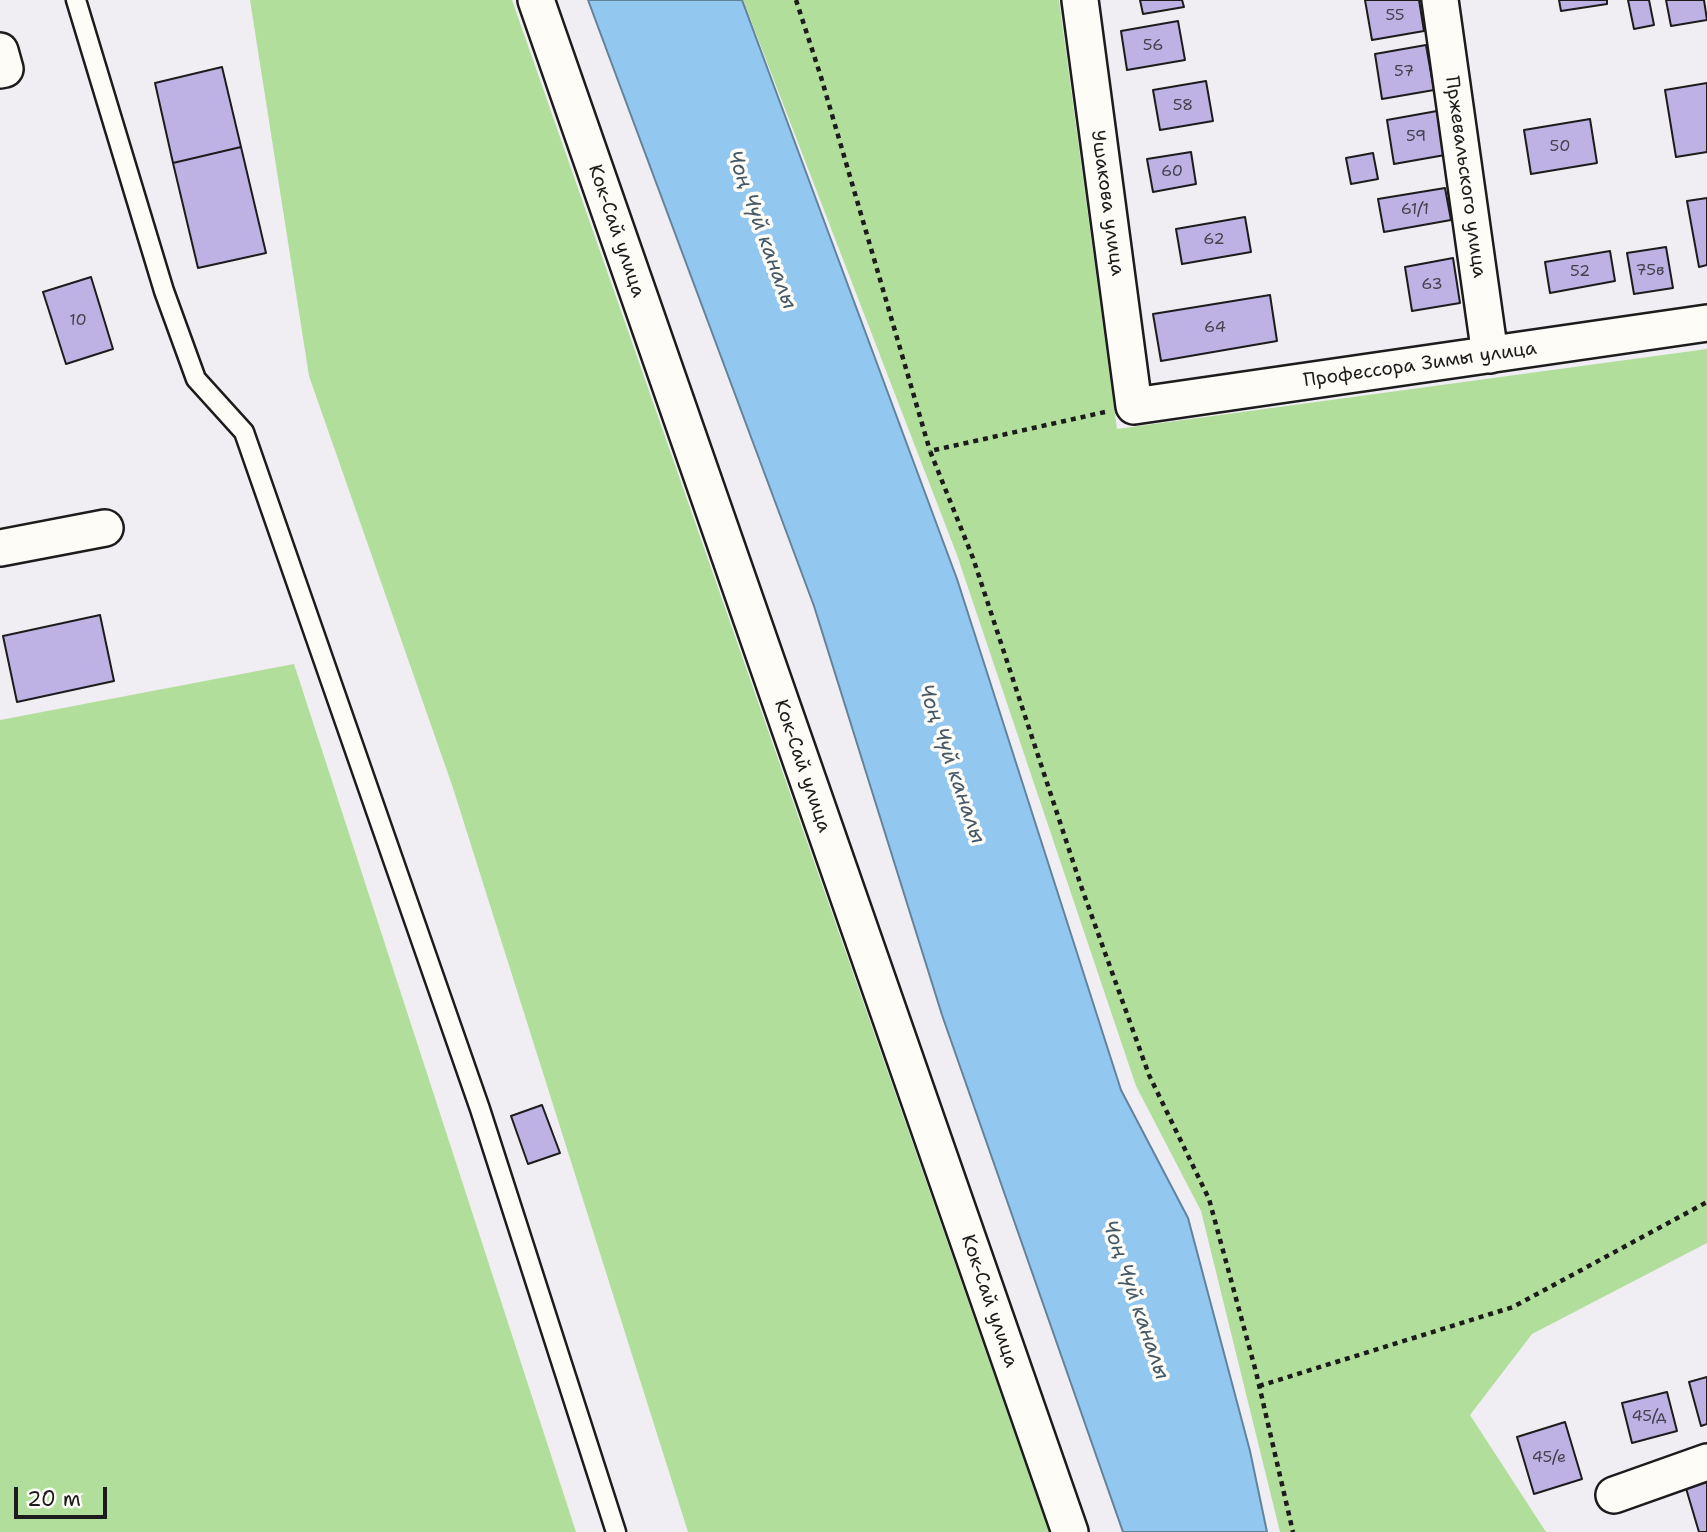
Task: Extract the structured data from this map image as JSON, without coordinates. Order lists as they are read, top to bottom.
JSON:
{
  "streets": {
    "street": [
      "Пржевальского улица",
      "Ушакова улица",
      "Кок-Сай улица",
      "Профессора Зимы улица"
    ]
  },
  "crossings": [
    ["Пржевальского улица", "Профессора Зимы улица"],
    ["Ушакова улица", "Профессора Зимы улица"]
  ],
  "water": ["Чоң Чүй каналы"],
  "house_numbers": [
    "55",
    "56",
    "57",
    "58",
    "59",
    "50",
    "60",
    "61/1",
    "62",
    "75в",
    "52",
    "63",
    "10",
    "64",
    "45/д",
    "45/е"
  ],
  "scale_bar": "20 m"
}
